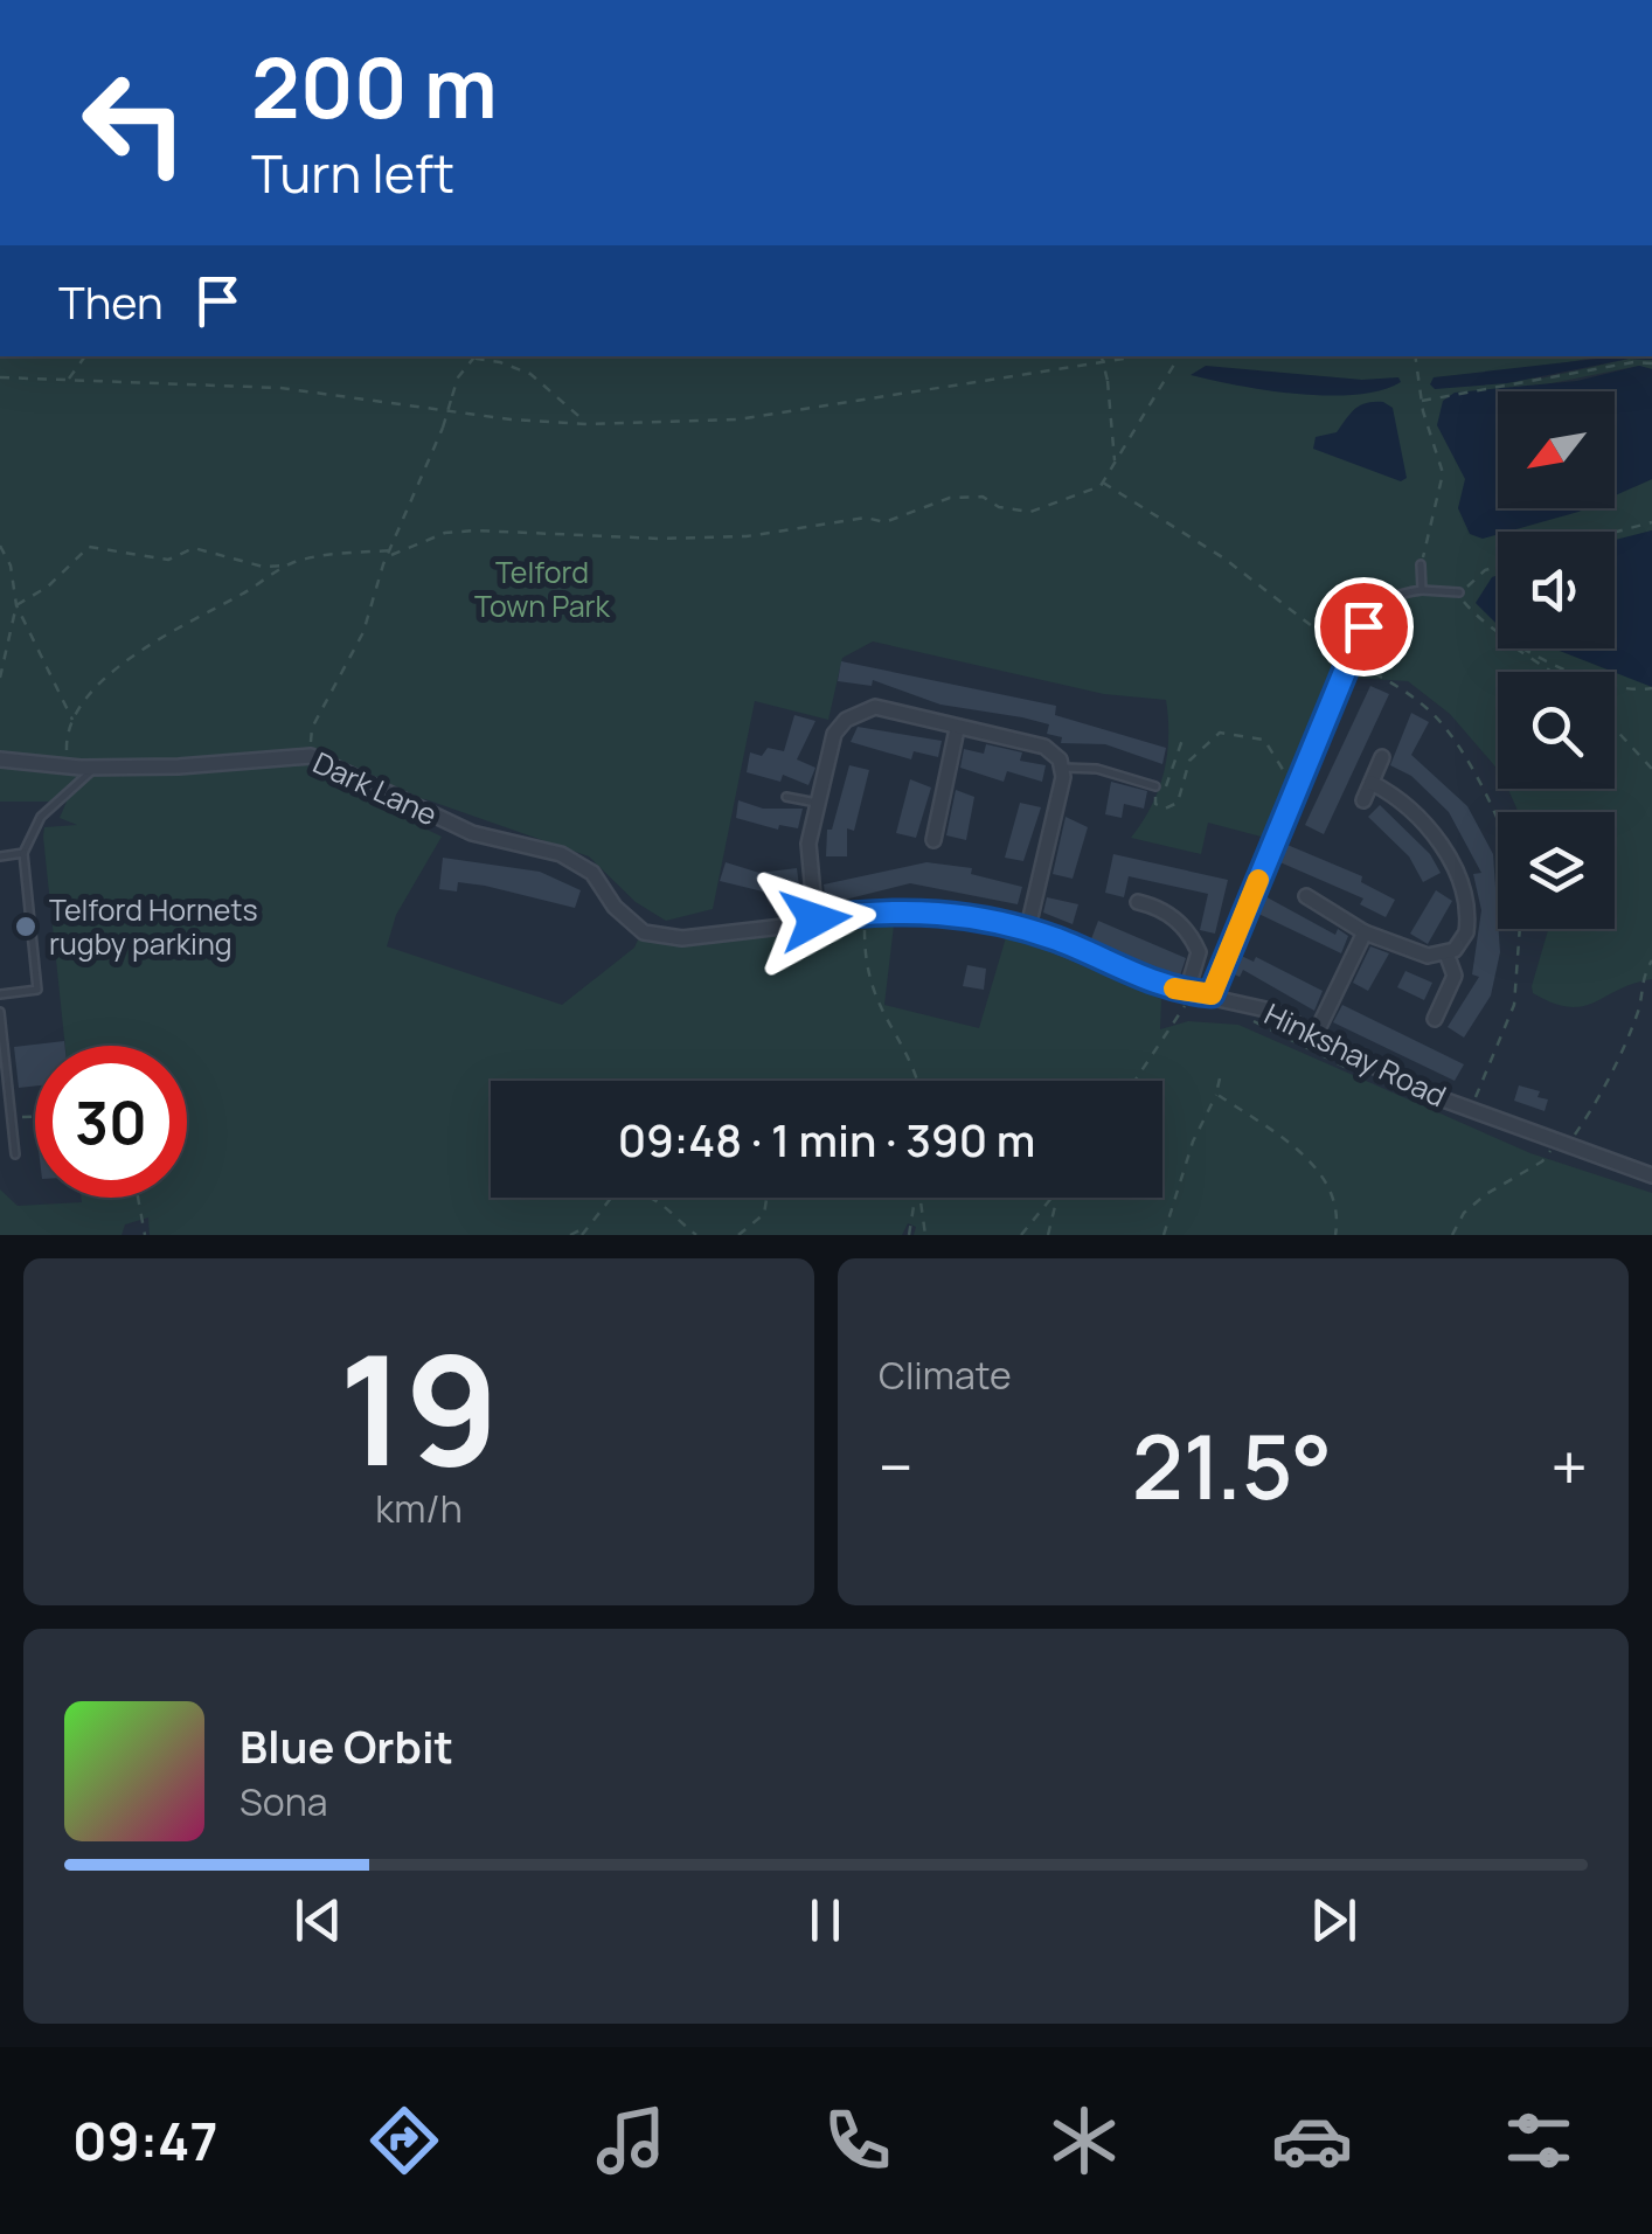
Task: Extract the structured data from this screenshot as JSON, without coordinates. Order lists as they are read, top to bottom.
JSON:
{
  "streets": {
    "street": ["Dark Lane", "Hinkshay Road"]
  },
  "crossings": [
    ["Dark Lane", "Hinkshay Road"]
  ],
  "parks": ["Telford Town Park"],
  "places": ["Telford Hornets rugby parking"],
  "north": "bottom left",
  "page": {
    "turn": ["200 m", "Turn left"],
    "then": "Then",
    "limit": "30",
    "trip": "09:48 · 1 min · 390 m",
    "tile": [
      ["19", "km/h"],
      "Climate"
    ],
    "heat": ["−", "21.5°", "+"],
    "song": ["Blue Orbit", "Sona"],
    "tabs": "09:47"
  }
}
